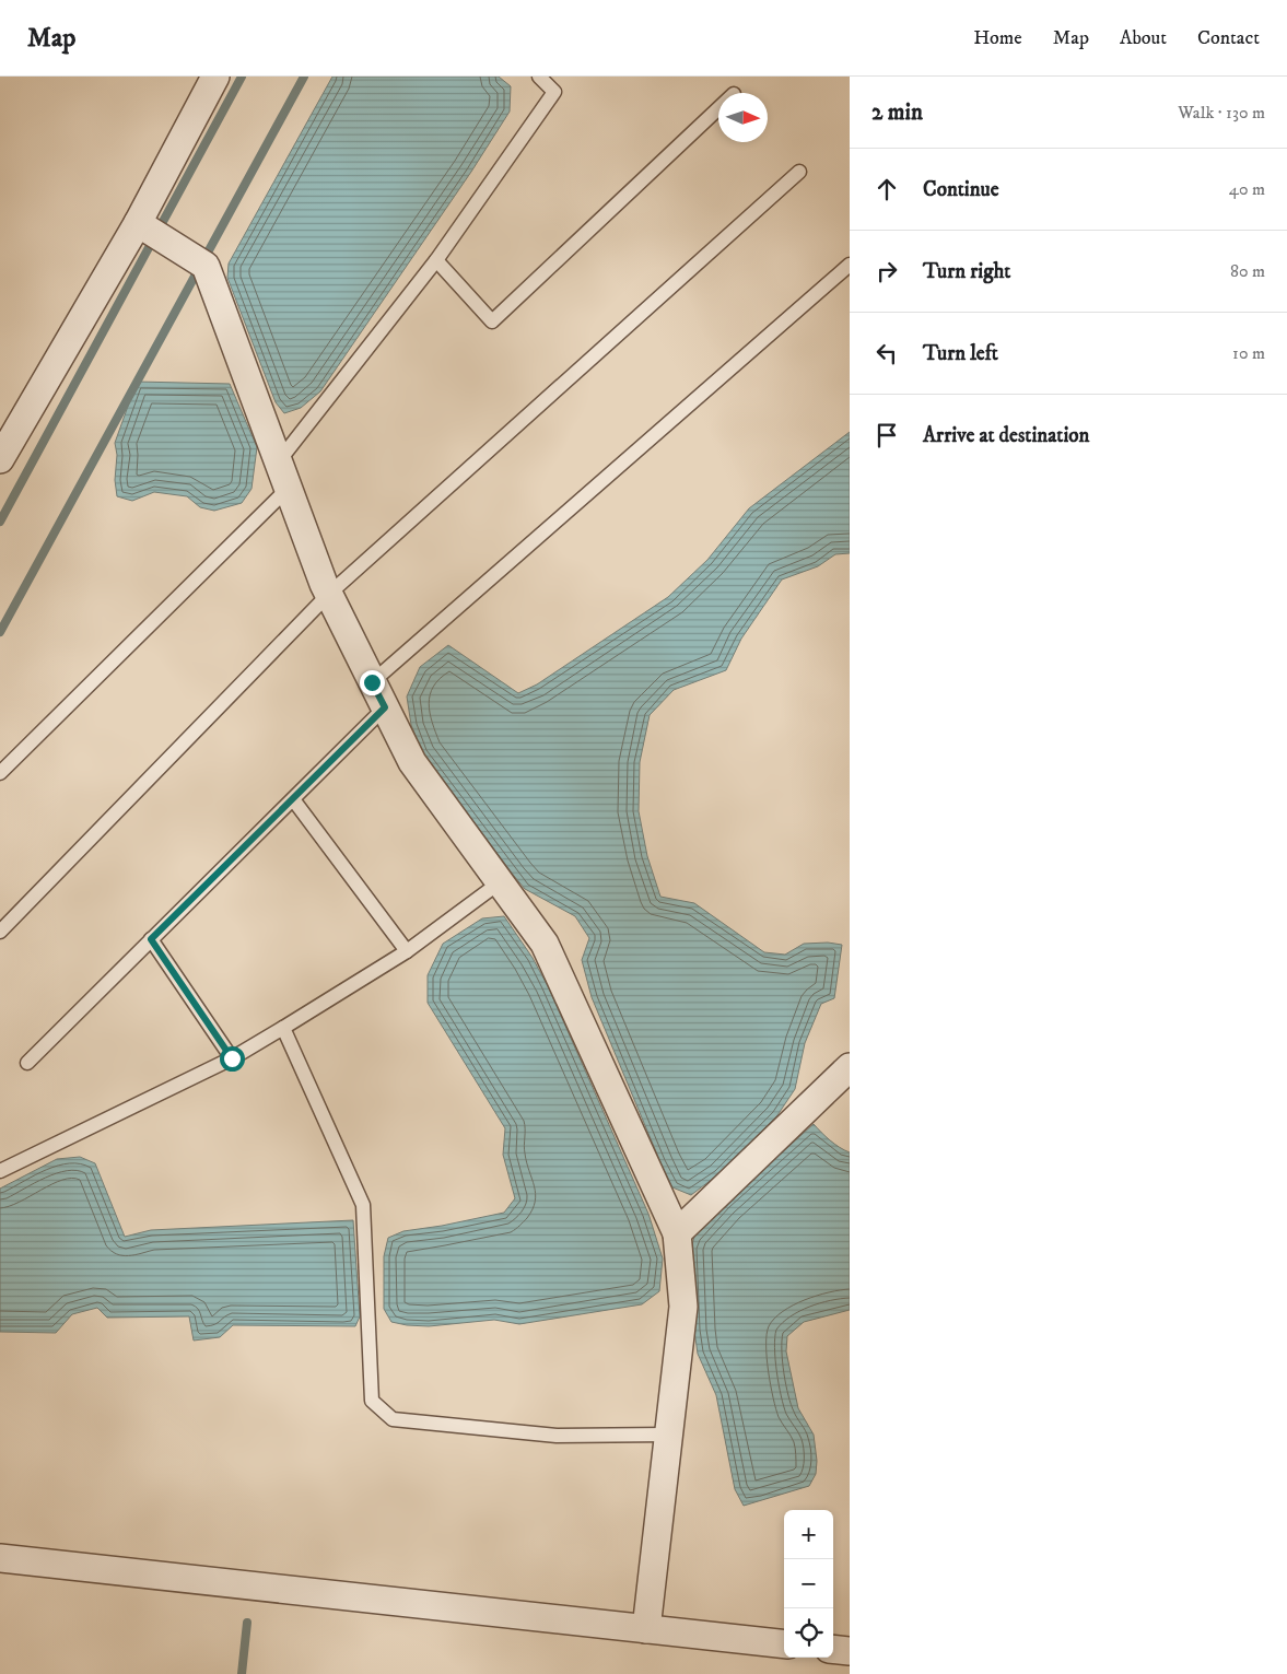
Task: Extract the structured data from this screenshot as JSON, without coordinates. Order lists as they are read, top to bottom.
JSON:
{
  "north": "right",
  "page": {
    "header": "Map",
    "nav": [
      "Home",
      "Map",
      "About",
      "Contact"
    ],
    "heading": ["2 min", "Walk · 130 m"],
    "list": [
      ["Continue", "40 m"],
      ["Turn right", "80 m"],
      ["Turn left", "10 m"],
      "Arrive at destination"
    ],
    "map_buttons": ["+", "−"]
  }
}
